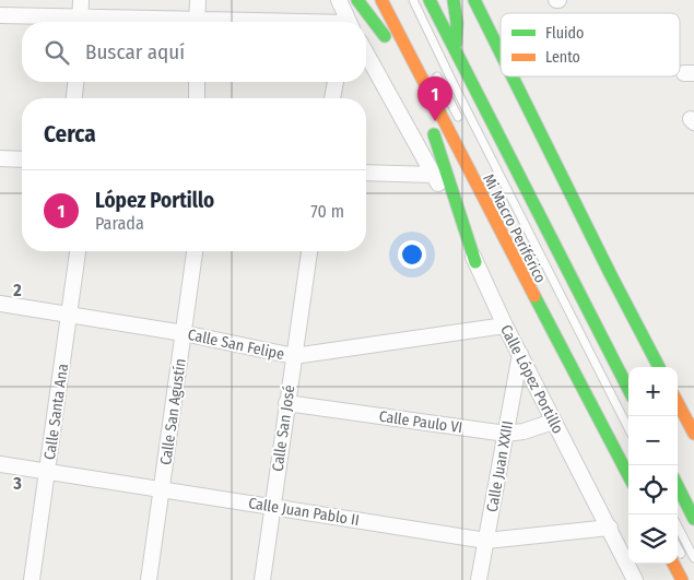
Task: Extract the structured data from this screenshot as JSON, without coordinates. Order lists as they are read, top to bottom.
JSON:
{
  "streets": {
    "street": [
      "Calle San Felipe",
      "Calle López Portillo",
      "Calle Santa Ana",
      "Calle San Agustín",
      "Calle Paulo VI",
      "Calle San José",
      "Calle Juan XXIII",
      "Calle Juan Pablo II"
    ],
    "lane": ["Mi Macro Periférico"]
  },
  "crossings": [
    ["Calle San Felipe", "Calle López Portillo"],
    ["Calle San Felipe", "Calle Santa Ana"],
    ["Calle San Felipe", "Calle San Agustín"],
    ["Calle San Felipe", "Calle San José"],
    ["Calle López Portillo", "Calle Paulo VI"],
    ["Calle López Portillo", "Calle Juan XXIII"],
    ["Calle López Portillo", "Calle Juan Pablo II"],
    ["Calle Santa Ana", "Calle Juan Pablo II"],
    ["Calle San Agustín", "Calle Juan Pablo II"],
    ["Calle Paulo VI", "Calle San José"],
    ["Calle Paulo VI", "Calle Juan XXIII"],
    ["Calle San José", "Calle Juan Pablo II"],
    ["Calle Juan XXIII", "Calle Juan Pablo II"]
  ],
  "legend": ["Fluido", "Lento"],
  "page": {
    "search": "Buscar aquí",
    "pins": "1",
    "heading": "Cerca",
    "list": [
      {
        "mark": "1",
        "name": "López Portillo",
        "note": "Parada",
        "value": "70 m"
      }
    ],
    "map_buttons": ["+", "−"]
  },
  "grid": {
    "rows": ["2", "3"]
  }
}
